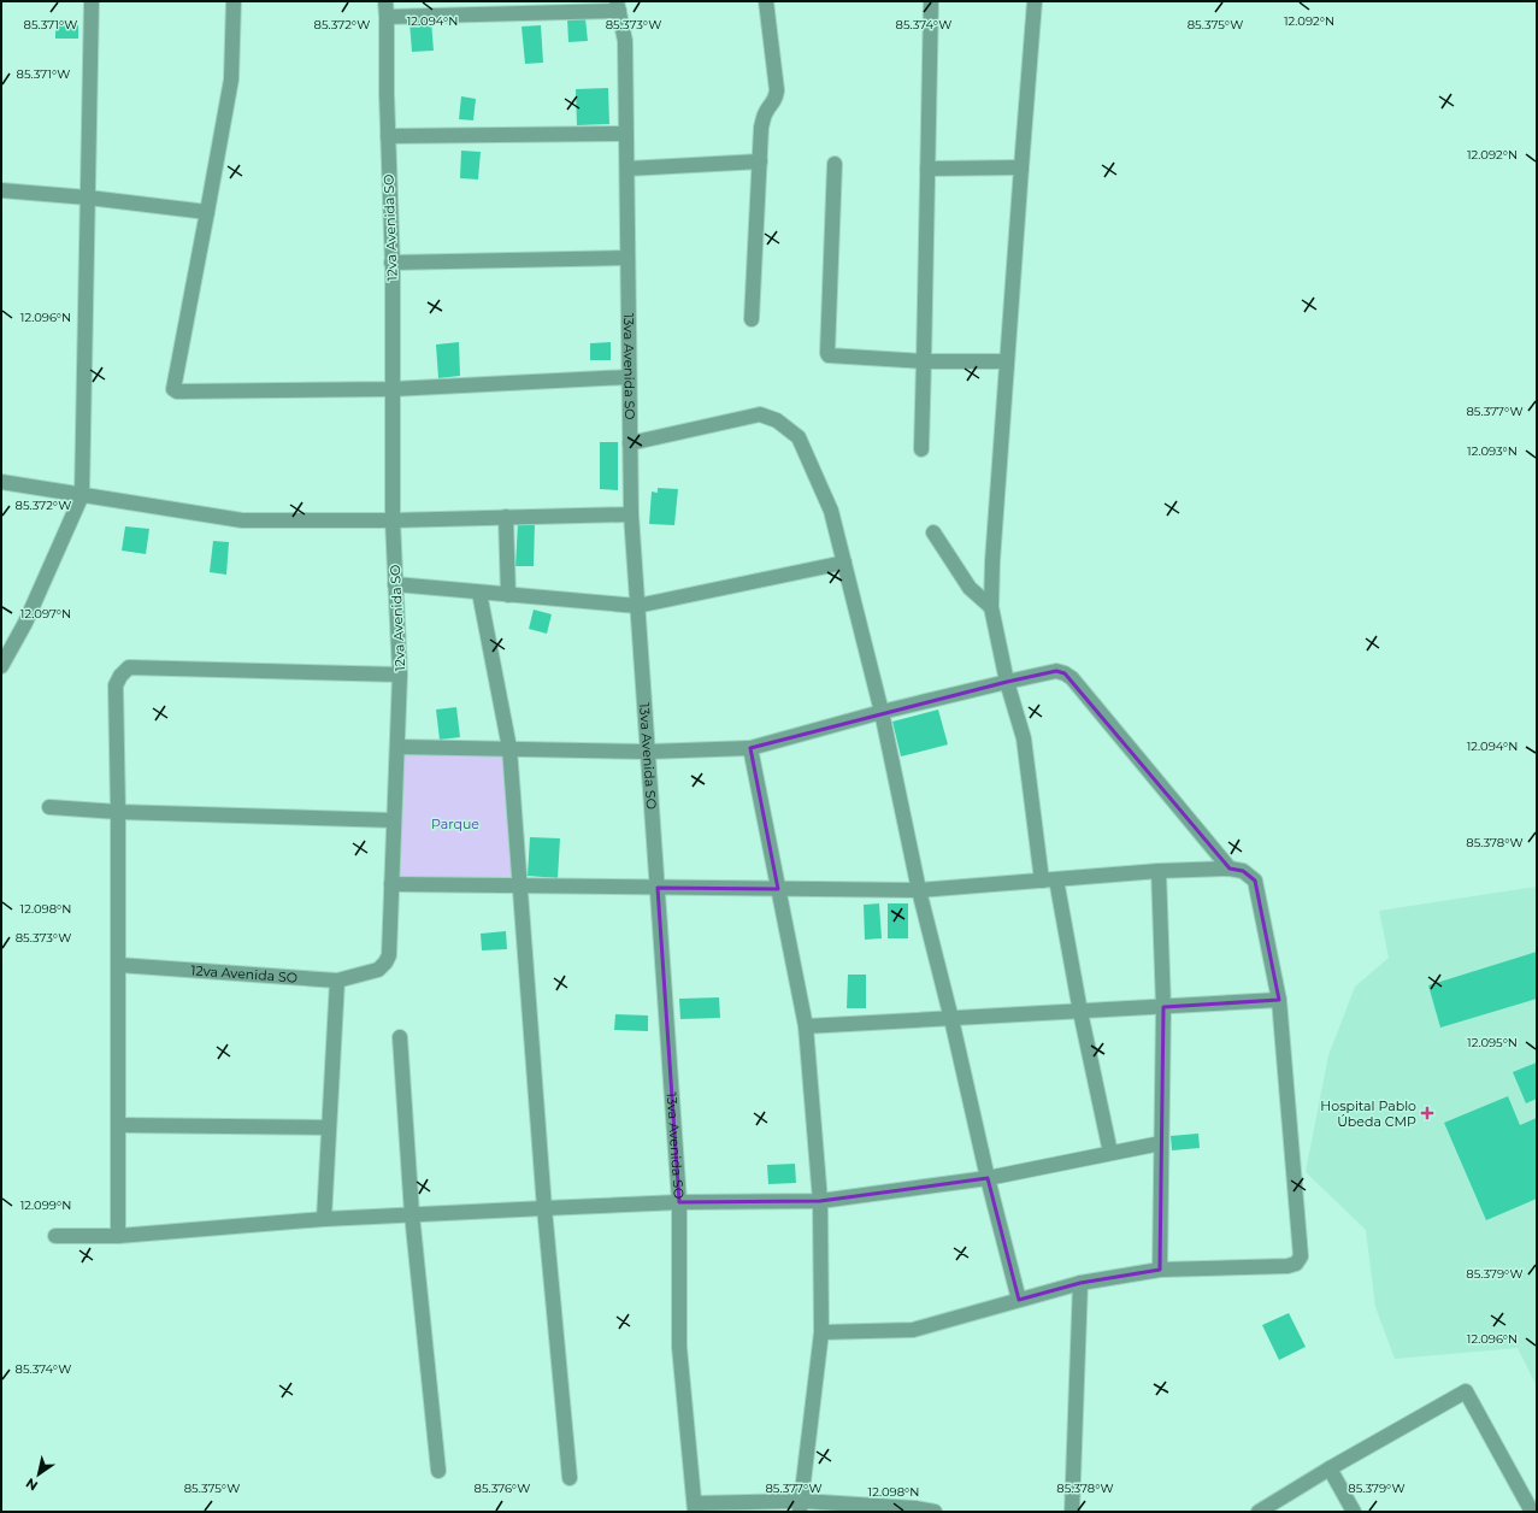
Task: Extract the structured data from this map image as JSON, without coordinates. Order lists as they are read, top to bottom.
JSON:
{
  "streets": {
    "street": ["12va Avenida SO", "13va Avenida SO"]
  },
  "parks": ["Parque"],
  "places": {
    "health": ["Hospital Pablo Úbeda CMP"]
  },
  "north": "bottom left",
  "coordinates": [
    "12.094°N",
    "12.092°N",
    "85.371°W",
    "85.372°W",
    "85.373°W",
    "85.374°W",
    "85.375°W",
    "12.096°N",
    "85.377°W",
    "12.093°N",
    "12.097°N",
    "85.378°W",
    "12.098°N",
    "12.095°N",
    "12.099°N",
    "85.379°W",
    "85.376°W"
  ]
}
